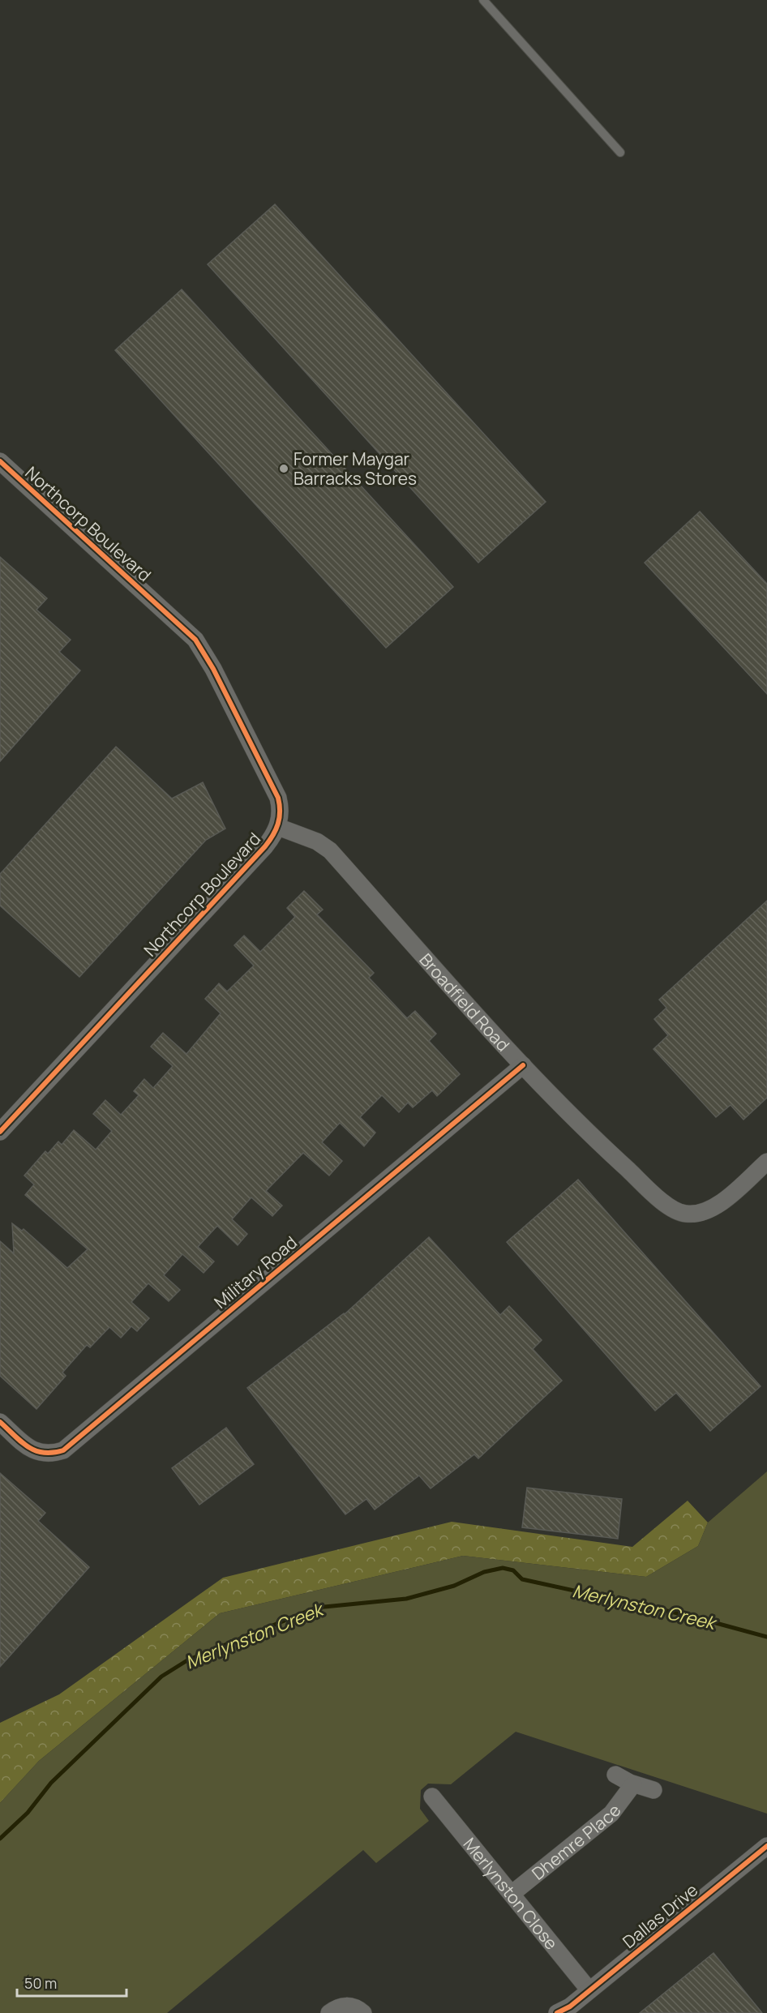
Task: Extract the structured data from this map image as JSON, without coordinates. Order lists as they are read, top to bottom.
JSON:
{
  "streets": {
    "street": [
      "Northcorp Boulevard",
      "Broadfield Road",
      "Military Road",
      "Dhemre Place",
      "Merlynston Close",
      "Dallas Drive"
    ]
  },
  "crossings": [
    ["Northcorp Boulevard", "Broadfield Road"],
    ["Broadfield Road", "Military Road"],
    ["Dhemre Place", "Merlynston Close"],
    ["Merlynston Close", "Dallas Drive"]
  ],
  "water": ["Merlynston Creek"],
  "places": ["Former Maygar Barracks Stores"],
  "scale_bar": "50 m"
}
